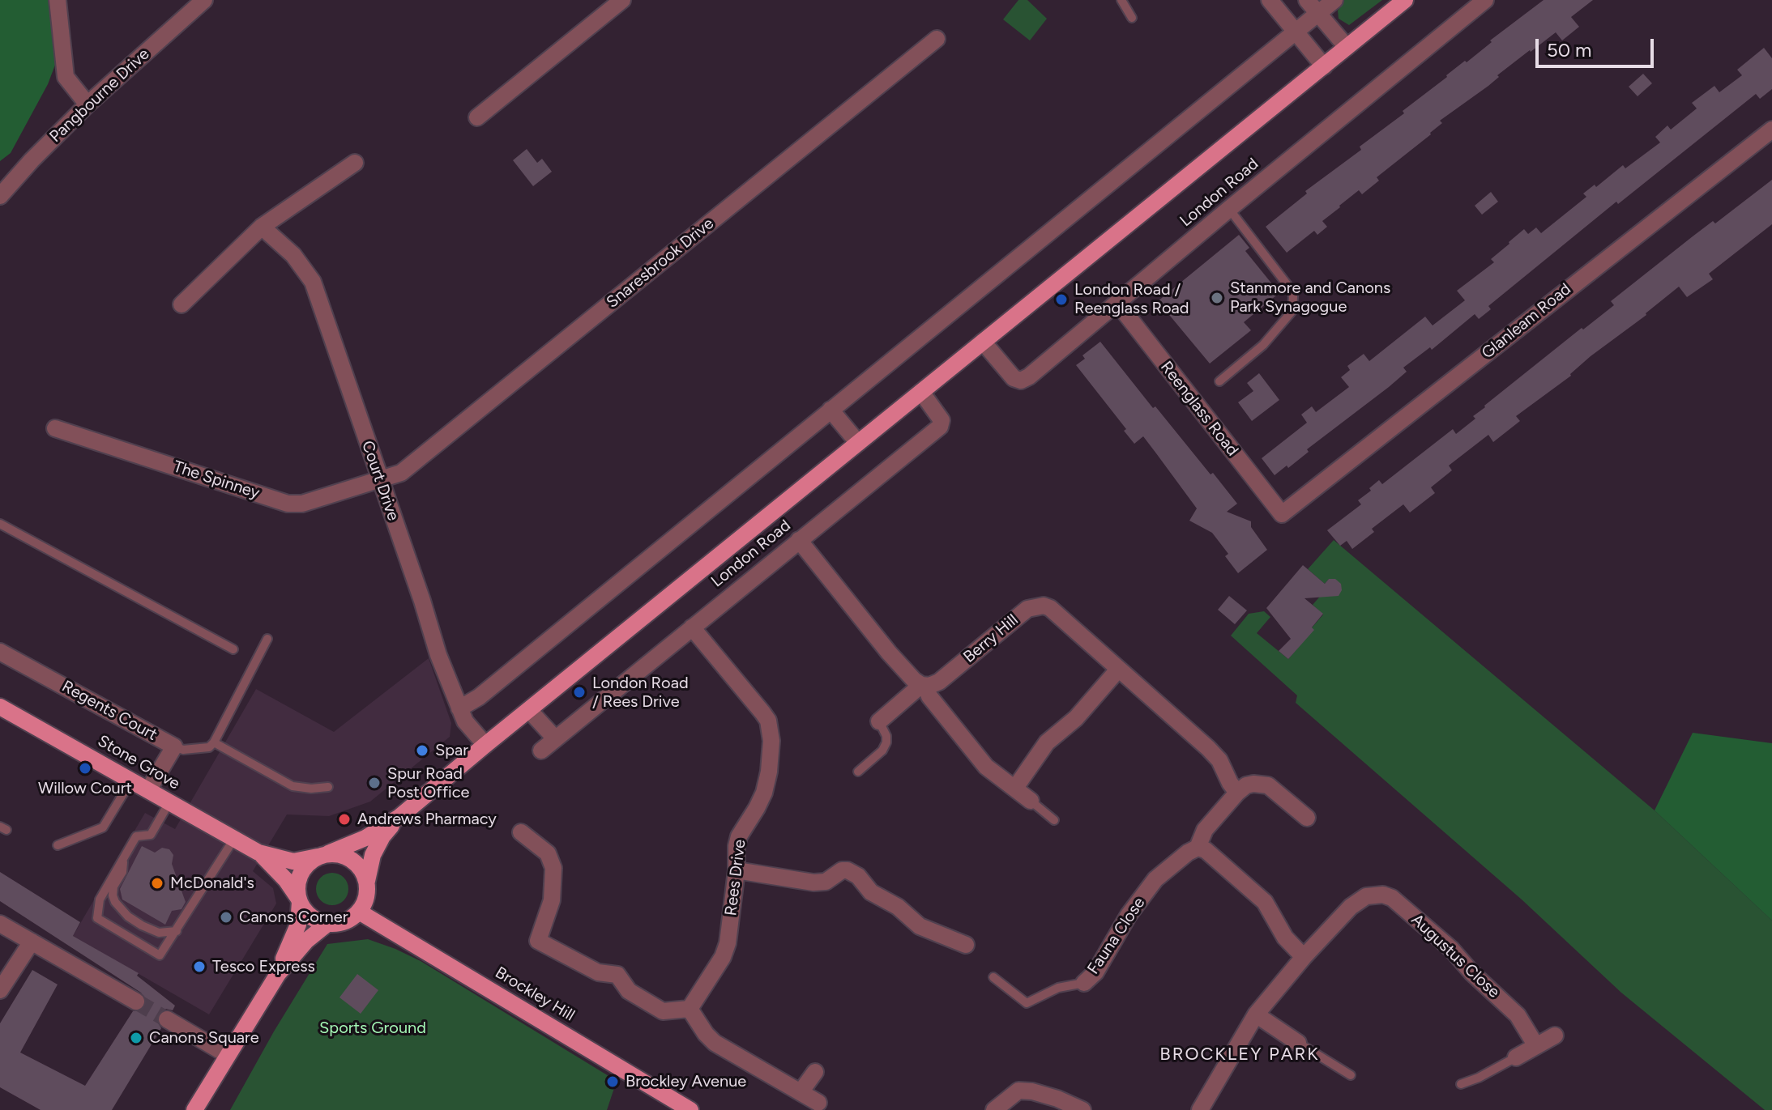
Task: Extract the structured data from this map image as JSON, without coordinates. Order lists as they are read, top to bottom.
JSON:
{
  "streets": {
    "main road": ["London Road", "Stone Grove", "Brockley Hill"],
    "street": [
      "Pangbourne Drive",
      "Snaresbrook Drive",
      "Glanleam Road",
      "Reenglass Road",
      "The Spinney",
      "Court Drive",
      "Berry Hill",
      "Regents Court",
      "Rees Drive",
      "Fauna Close",
      "Augustus Close"
    ]
  },
  "crossings": [
    ["London Road", "Reenglass Road"],
    ["London Road", "Court Drive"],
    ["London Road", "Stone Grove"],
    ["London Road", "Rees Drive"],
    ["London Road", "Brockley Hill"],
    ["Snaresbrook Drive", "The Spinney"],
    ["Snaresbrook Drive", "Court Drive"],
    ["Glanleam Road", "Reenglass Road"],
    ["The Spinney", "Court Drive"],
    ["Regents Court", "Stone Grove"],
    ["Stone Grove", "Brockley Hill"]
  ],
  "districts": ["BROCKLEY PARK"],
  "parks": ["Sports Ground"],
  "places": [
    "Stanmore and Canons Park Synagogue",
    "London Road / Reenglass Road",
    "London Road / Rees Drive",
    "Spar",
    "Willow Court",
    "Spur Road Post Office",
    "Andrews Pharmacy",
    "McDonald's",
    "Canons Corner",
    "Tesco Express",
    "Canons Square",
    "Brockley Avenue"
  ],
  "scale_bar": "50 m"
}
